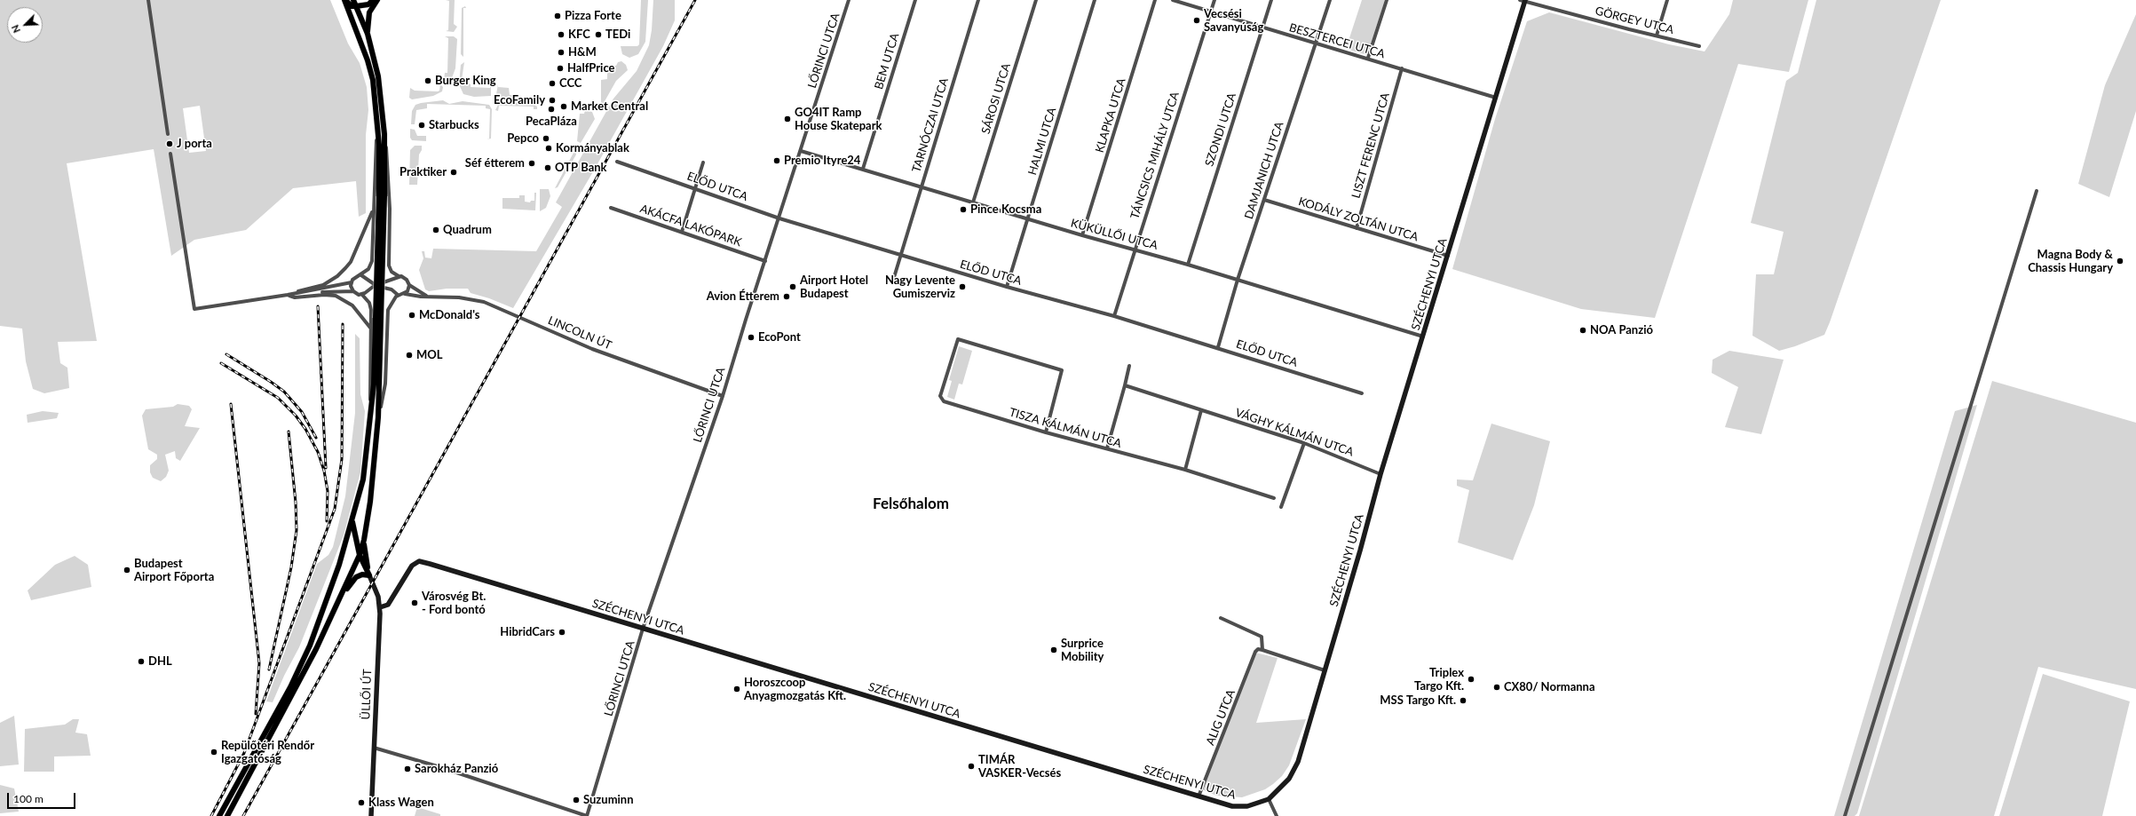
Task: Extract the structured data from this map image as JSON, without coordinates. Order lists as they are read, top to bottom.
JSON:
{
  "streets": {
    "street": [
      "GÖRGEY UTCA",
      "BESZTERCEI UTCA",
      "LŐRINCI UTCA",
      "BEM UTCA",
      "SÁROSI UTCA",
      "KLAPKA UTCA",
      "TARNÓCZAI UTCA",
      "SZONDI UTCA",
      "HALMI UTCA",
      "LISZT FERENC UTCA",
      "TÁNCSICS MIHÁLY UTCA",
      "DAMJANICH UTCA",
      "ELŐD UTCA",
      "KODÁLY ZOLTÁN UTCA",
      "AKÁCFA LAKÓPARK",
      "KÜKÜLLŐI UTCA",
      "SZÉCHENYI UTCA",
      "LINCOLN ÚT",
      "TISZA KÁLMÁN UTCA",
      "VÁGHY KÁLMÁN UTCA",
      "ÜLLŐI ÚT",
      "ALIG UTCA"
    ]
  },
  "crossings": [
    ["GÖRGEY UTCA", "SZÉCHENYI UTCA"],
    ["BESZTERCEI UTCA", "SZONDI UTCA"],
    ["BESZTERCEI UTCA", "LISZT FERENC UTCA"],
    ["BESZTERCEI UTCA", "TÁNCSICS MIHÁLY UTCA"],
    ["BESZTERCEI UTCA", "DAMJANICH UTCA"],
    ["BESZTERCEI UTCA", "SZÉCHENYI UTCA"],
    ["LŐRINCI UTCA", "ELŐD UTCA"],
    ["LŐRINCI UTCA", "AKÁCFA LAKÓPARK"],
    ["LŐRINCI UTCA", "KÜKÜLLŐI UTCA"],
    ["LŐRINCI UTCA", "SZÉCHENYI UTCA"],
    ["LŐRINCI UTCA", "LINCOLN ÚT"],
    ["BEM UTCA", "KÜKÜLLŐI UTCA"],
    ["SÁROSI UTCA", "KÜKÜLLŐI UTCA"],
    ["KLAPKA UTCA", "KÜKÜLLŐI UTCA"],
    ["TARNÓCZAI UTCA", "ELŐD UTCA"],
    ["TARNÓCZAI UTCA", "KÜKÜLLŐI UTCA"],
    ["SZONDI UTCA", "KÜKÜLLŐI UTCA"],
    ["HALMI UTCA", "ELŐD UTCA"],
    ["HALMI UTCA", "KÜKÜLLŐI UTCA"],
    ["LISZT FERENC UTCA", "KODÁLY ZOLTÁN UTCA"],
    ["TÁNCSICS MIHÁLY UTCA", "ELŐD UTCA"],
    ["TÁNCSICS MIHÁLY UTCA", "KÜKÜLLŐI UTCA"],
    ["DAMJANICH UTCA", "ELŐD UTCA"],
    ["DAMJANICH UTCA", "KODÁLY ZOLTÁN UTCA"],
    ["DAMJANICH UTCA", "KÜKÜLLŐI UTCA"],
    ["KODÁLY ZOLTÁN UTCA", "SZÉCHENYI UTCA"],
    ["KÜKÜLLŐI UTCA", "SZÉCHENYI UTCA"],
    ["SZÉCHENYI UTCA", "VÁGHY KÁLMÁN UTCA"],
    ["SZÉCHENYI UTCA", "ÜLLŐI ÚT"],
    ["SZÉCHENYI UTCA", "ALIG UTCA"]
  ],
  "districts": ["Felsőhalom"],
  "places": [
    "Pizza Forte",
    "Vecsési Savanyúság",
    "KFC",
    "TEDi",
    "H&M",
    "HalfPrice",
    "Burger King",
    "CCC",
    "EcoFamily",
    "Market Central",
    "PecaPláza",
    "GO4IT Ramp House Skatepark",
    "Starbucks",
    "Pepco",
    "J porta",
    "Kormányablak",
    "Premio Ityre24",
    "Séf étterem",
    "OTP Bank",
    "Praktiker",
    "Pince Kocsma",
    "Quadrum",
    "Magna Body & Chassis Hungary",
    "Airport Hotel Budapest",
    "Nagy Levente Gumiszerviz",
    "Avion Étterem",
    "McDonald's",
    "NOA Panzió",
    "EcoPont",
    "MOL",
    "Budapest Airport Főporta",
    "Városvég Bt. - Ford bontó",
    "HibridCars",
    "Surprice Mobility",
    "DHL",
    "Triplex Targo Kft.",
    "CX80/ Normanna",
    "Horoszcoop Anyagmozgatás Kft.",
    "MSS Targo Kft.",
    "Repülőtéri Rendőr Igazgatóság",
    "TIMÁR VASKER-Vecsés",
    "Sarokház Panzió",
    "Suzuminn",
    "Klass Wagen"
  ],
  "scale_bar": "100 m",
  "north": "bottom left"
}
